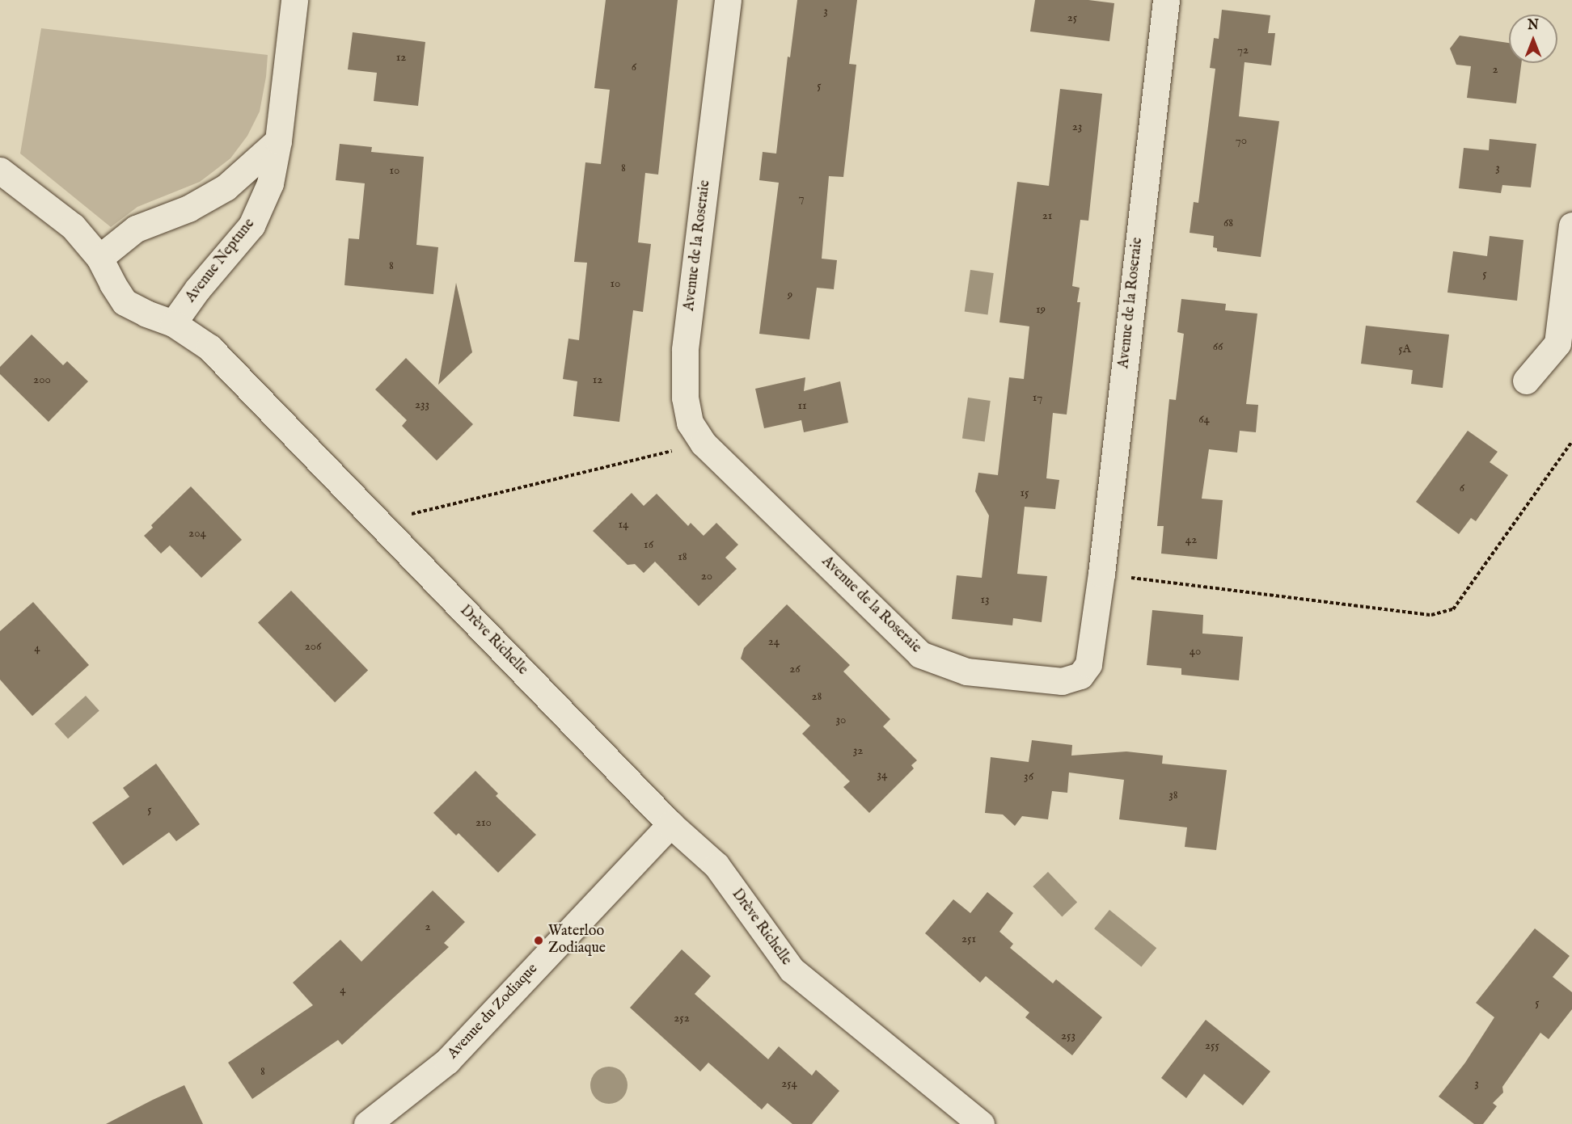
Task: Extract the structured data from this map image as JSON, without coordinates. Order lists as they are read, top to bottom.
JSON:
{
  "streets": {
    "street": [
      "Avenue de la Roseraie",
      "Avenue Neptune",
      "Drève Richelle",
      "Avenue du Zodiaque"
    ]
  },
  "crossings": [
    ["Avenue Neptune", "Drève Richelle"],
    ["Drève Richelle", "Avenue du Zodiaque"]
  ],
  "places": ["Waterloo Zodiaque"],
  "house_numbers": [
    "3",
    "25",
    "72",
    "12",
    "6",
    "2",
    "5",
    "23",
    "70",
    "8",
    "3",
    "10",
    "7",
    "21",
    "68",
    "8",
    "5",
    "10",
    "9",
    "19",
    "66",
    "5A",
    "200",
    "12",
    "17",
    "233",
    "11",
    "64",
    "6",
    "15",
    "14",
    "204",
    "42",
    "16",
    "18",
    "20",
    "13",
    "24",
    "206",
    "4",
    "40",
    "26",
    "28",
    "30",
    "32",
    "34",
    "36",
    "38",
    "5",
    "210",
    "2",
    "251",
    "4",
    "5",
    "252",
    "253",
    "255",
    "8",
    "254",
    "3"
  ],
  "north": "top"
}
